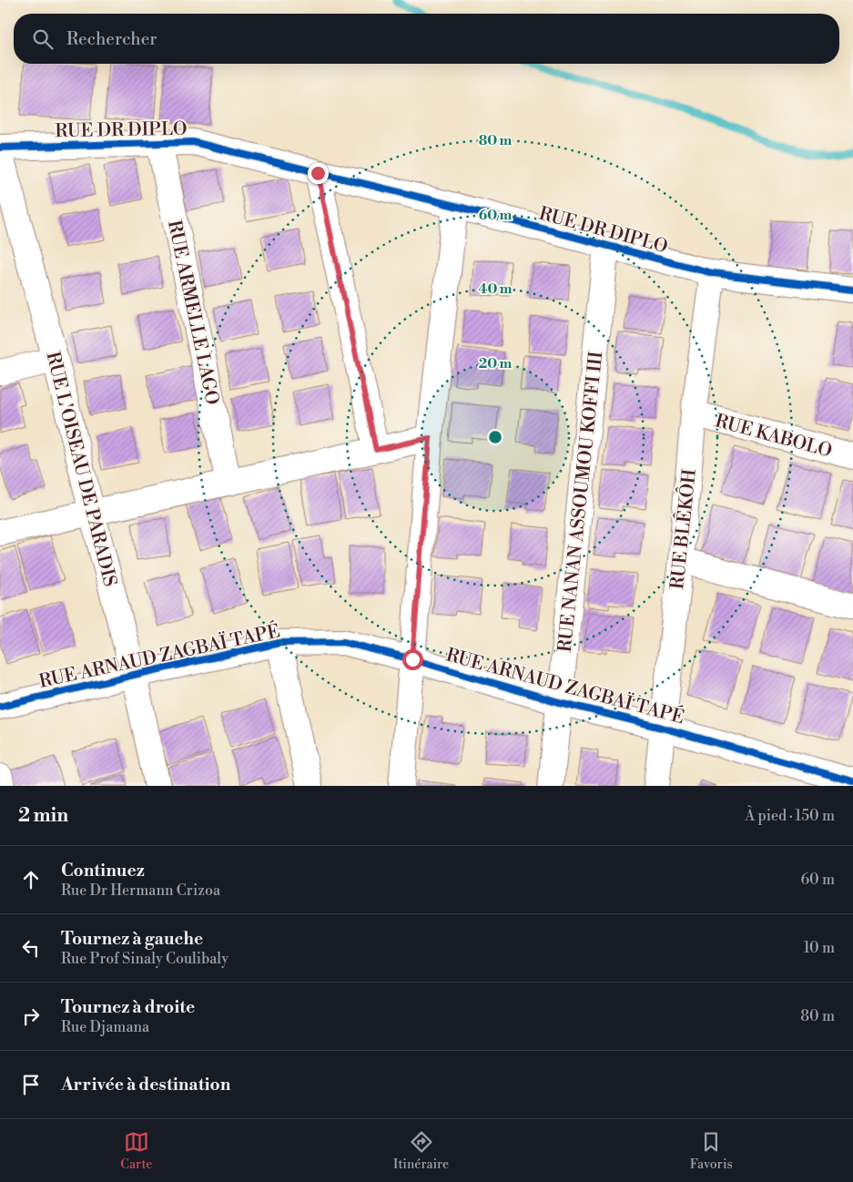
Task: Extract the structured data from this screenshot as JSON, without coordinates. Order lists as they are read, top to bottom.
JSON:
{
  "streets": {
    "street": [
      "RUE DR DIPLO",
      "RUE ARMELLE LAGO",
      "RUE KABOLO",
      "RUE L'OISEAU DE PARADIS",
      "RUE NANAN ASSOUMOU KOFFI III",
      "RUE BLÊKÔH",
      "RUE ARNAUD ZAGBAÏ TAPÉ"
    ]
  },
  "crossings": [
    ["RUE DR DIPLO", "RUE ARMELLE LAGO"],
    ["RUE DR DIPLO", "RUE NANAN ASSOUMOU KOFFI III"],
    ["RUE DR DIPLO", "RUE BLÊKÔH"],
    ["RUE KABOLO", "RUE BLÊKÔH"],
    ["RUE L'OISEAU DE PARADIS", "RUE ARNAUD ZAGBAÏ TAPÉ"],
    ["RUE NANAN ASSOUMOU KOFFI III", "RUE ARNAUD ZAGBAÏ TAPÉ"],
    ["RUE BLÊKÔH", "RUE ARNAUD ZAGBAÏ TAPÉ"]
  ],
  "page": {
    "search": "Rechercher",
    "heading": ["2 min", "À pied · 150 m"],
    "list": [
      ["Continuez", "Rue Dr Hermann Crizoa", "60 m"],
      ["Tournez à gauche", "Rue Prof Sinaly Coulibaly", "10 m"],
      ["Tournez à droite", "Rue Djamana", "80 m"],
      "Arrivée à destination"
    ],
    "nav": ["Carte", "Itinéraire", "Favoris"]
  },
  "rings": [
    "80 m",
    "60 m",
    "40 m",
    "20 m"
  ]
}
